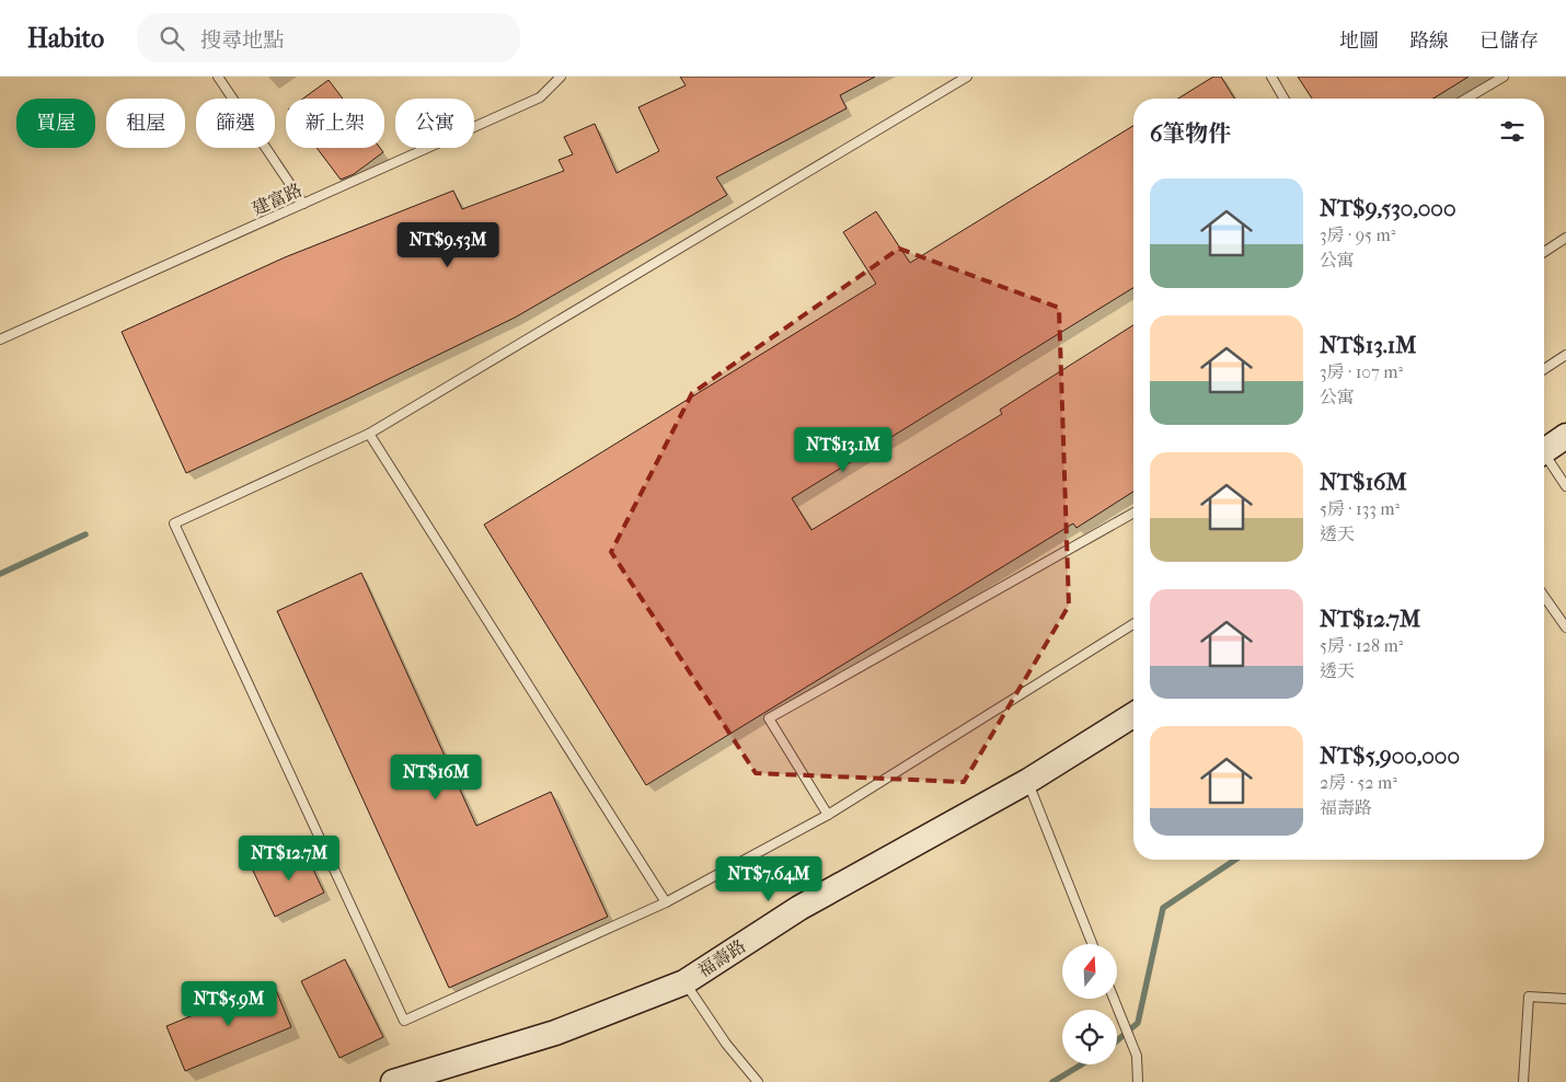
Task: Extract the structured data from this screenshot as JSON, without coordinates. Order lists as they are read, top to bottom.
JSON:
{
  "streets": {
    "street": ["福壽路"],
    "lane": ["建富路"]
  },
  "north": "top",
  "page": {
    "header": "Habito",
    "search": "搜尋地點",
    "nav": ["地圖", "路線", "已儲存"],
    "chip": [
      "買屋",
      "租屋",
      "篩選",
      "新上架",
      "公寓"
    ],
    "heading": "6筆物件",
    "list": [
      {
        "name": "NT$9,530,000",
        "note": "3房 · 95 m² · 公寓"
      },
      {
        "name": "NT$13.1M",
        "note": "3房 · 107 m² · 公寓"
      },
      {
        "name": "NT$16M",
        "note": "5房 · 133 m² · 透天"
      },
      {
        "name": "NT$12.7M",
        "note": "5房 · 128 m² · 透天"
      },
      {
        "name": "NT$5,900,000",
        "note": "2房 · 52 m² · 福壽路"
      }
    ],
    "price": [
      "NT$9.53M",
      "NT$13.1M",
      "NT$16M",
      "NT$12.7M",
      "NT$7.64M",
      "NT$5.9M"
    ]
  }
}
